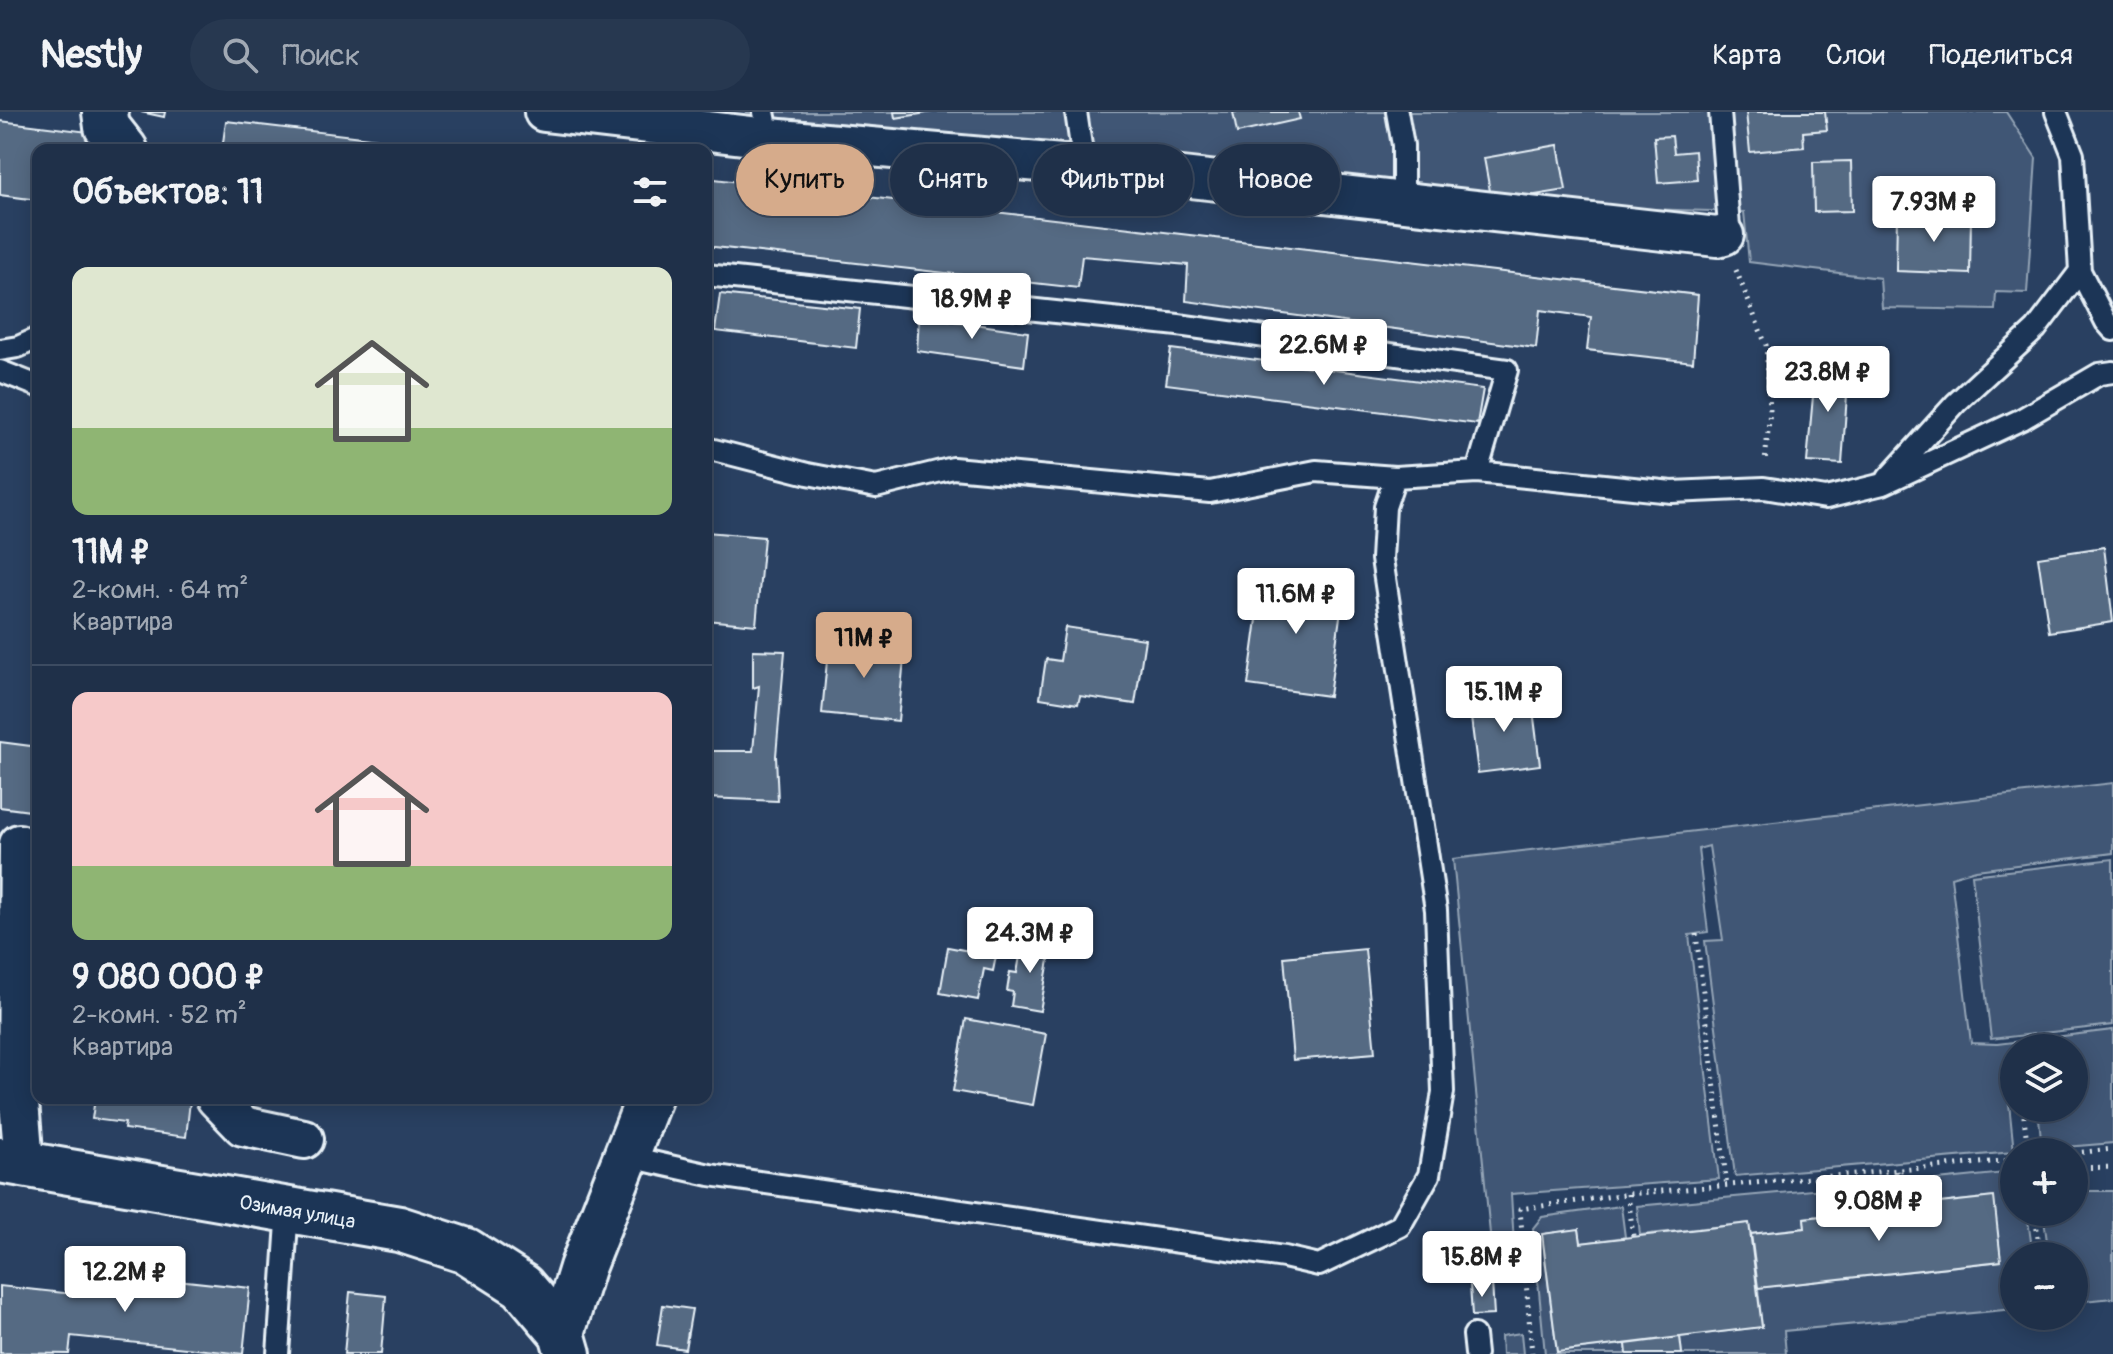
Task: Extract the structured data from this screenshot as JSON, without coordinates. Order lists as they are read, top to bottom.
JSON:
{
  "streets": {
    "main road": ["Озимая улица"]
  },
  "page": {
    "header": "Nestly",
    "search": "Поиск",
    "nav": ["Карта", "Слои", "Поделиться"],
    "chip": [
      "Купить",
      "Снять",
      "Фильтры",
      "Новое"
    ],
    "heading": "Объектов: 11",
    "price": [
      "7.93M ₽",
      "18.9M ₽",
      "22.6M ₽",
      "23.8M ₽",
      "11.6M ₽",
      "11M ₽",
      "15.1M ₽",
      "24.3M ₽",
      "9.08M ₽",
      "15.8M ₽",
      "12.2M ₽"
    ],
    "list": [
      {
        "name": "11M ₽",
        "note": "2-комн. · 64 m² · Квартира"
      },
      {
        "name": "9 080 000 ₽",
        "note": "2-комн. · 52 m² · Квартира"
      }
    ],
    "map_buttons": ["+", "−"]
  }
}
